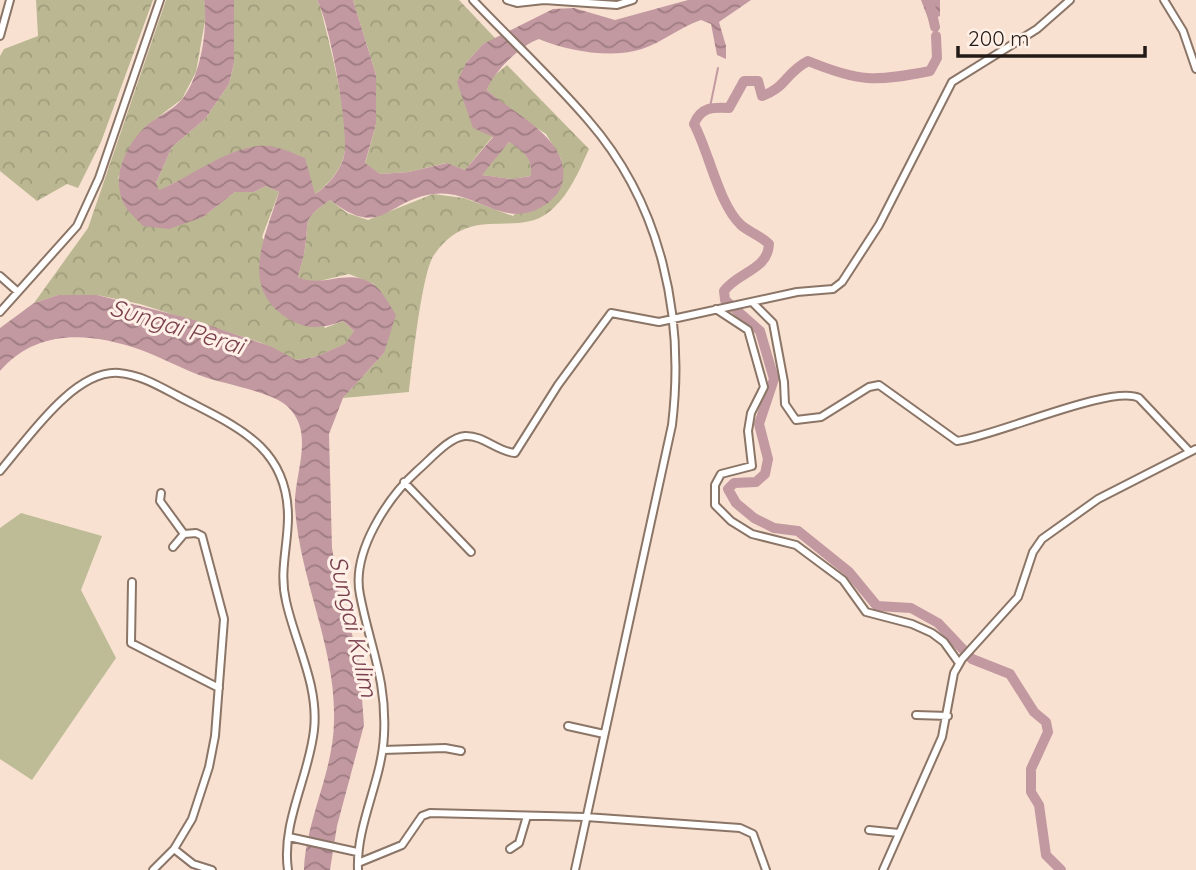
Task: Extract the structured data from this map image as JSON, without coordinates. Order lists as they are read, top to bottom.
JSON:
{
  "water": ["Sungai Perai", "Sungai Kulim"],
  "scale_bar": "200 m"
}
